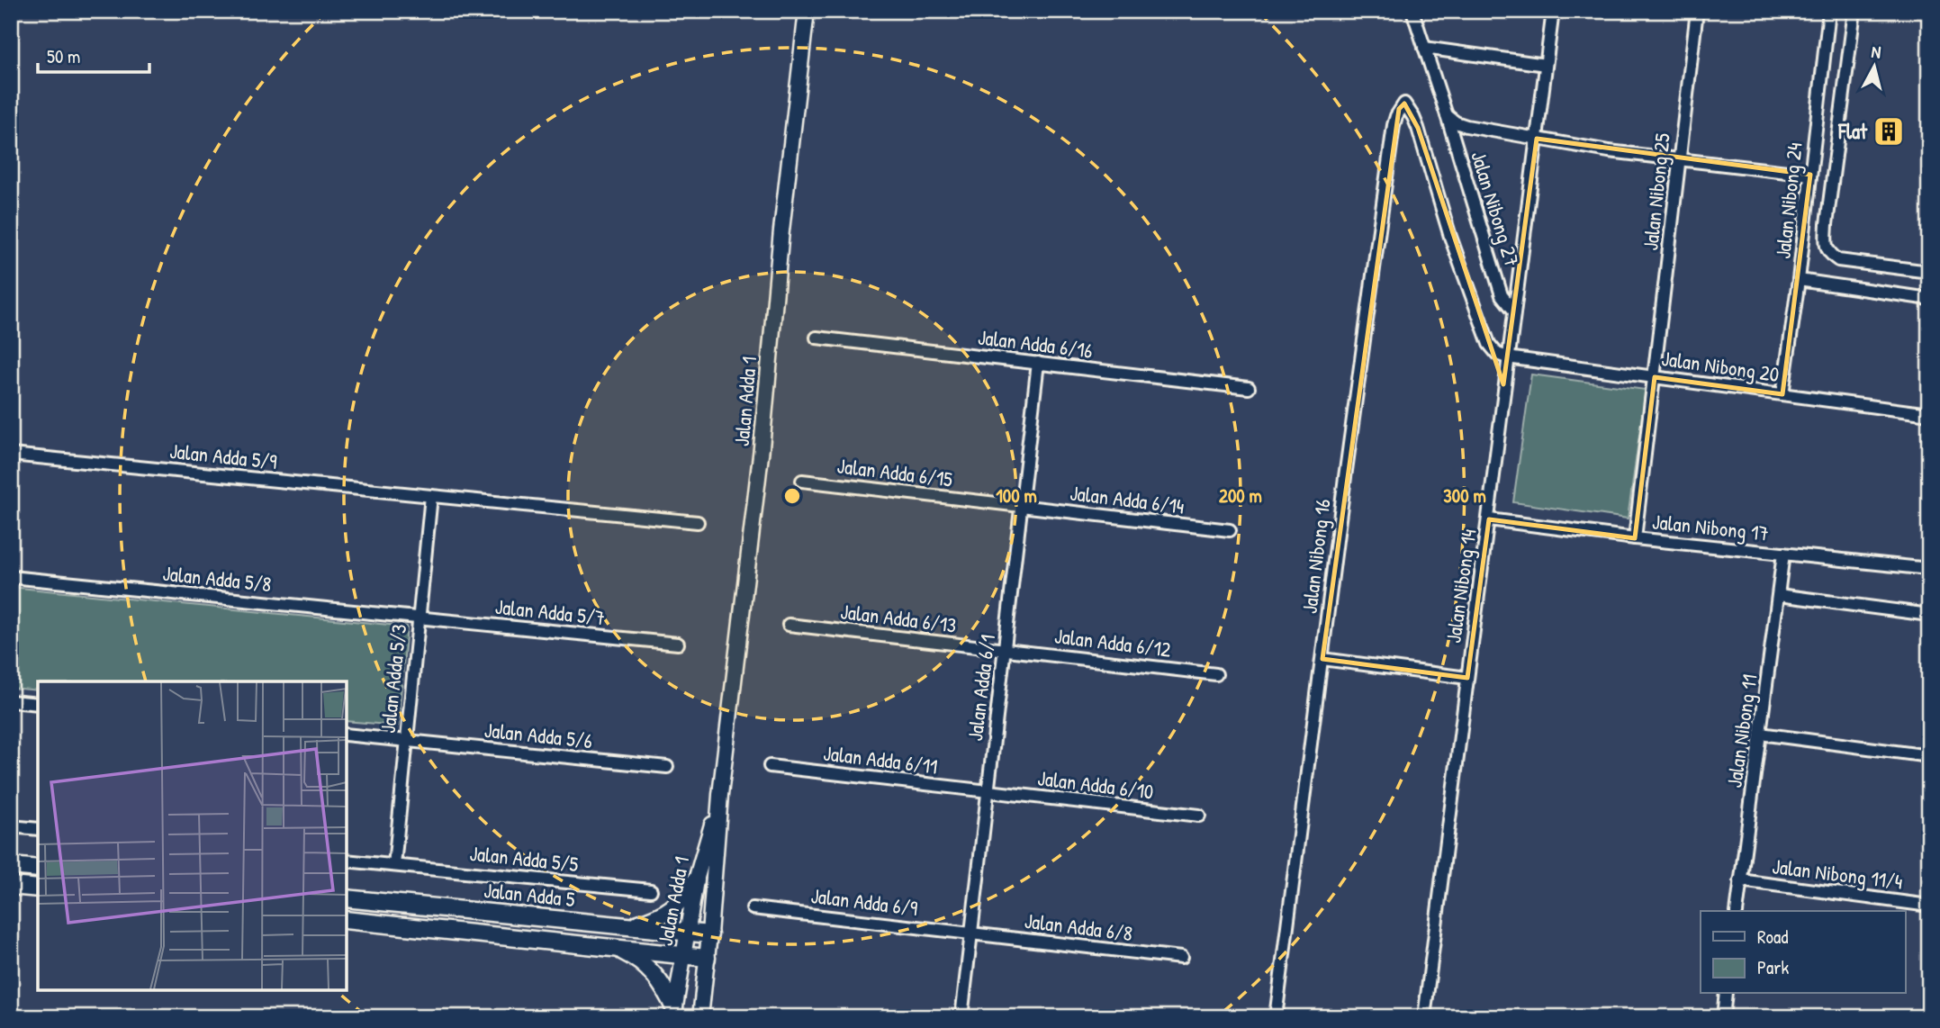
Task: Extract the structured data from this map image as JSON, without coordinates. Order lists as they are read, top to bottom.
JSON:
{
  "streets": {
    "main road": ["Jalan Adda 5"],
    "street": [
      "Jalan Nibong 25",
      "Jalan Nibong 24",
      "Jalan Nibong 27",
      "Jalan Adda 6/16",
      "Jalan Nibong 20",
      "Jalan Adda 1",
      "Jalan Adda 5/9",
      "Jalan Adda 6/15",
      "Jalan Adda 6/14",
      "Jalan Nibong 17",
      "Jalan Nibong 16",
      "Jalan Adda 5/8",
      "Jalan Nibong 14",
      "Jalan Adda 5/7",
      "Jalan Adda 6/13",
      "Jalan Adda 6/12",
      "Jalan Adda 5/3",
      "Jalan Adda 6/1",
      "Jalan Nibong 11",
      "Jalan Adda 5/6",
      "Jalan Adda 6/11",
      "Jalan Adda 6/10",
      "Jalan Adda 5/5",
      "Jalan Nibong 11/4",
      "Jalan Adda 6/9",
      "Jalan Adda 6/8"
    ]
  },
  "crossings": [
    ["Jalan Nibong 25", "Jalan Nibong 20"],
    ["Jalan Nibong 25", "Jalan Nibong 17"],
    ["Jalan Nibong 24", "Jalan Nibong 20"],
    ["Jalan Nibong 27", "Jalan Nibong 14"],
    ["Jalan Adda 6/16", "Jalan Adda 6/1"],
    ["Jalan Nibong 20", "Jalan Nibong 16"],
    ["Jalan Nibong 20", "Jalan Nibong 14"],
    ["Jalan Adda 1", "Jalan Adda 5"],
    ["Jalan Adda 5/9", "Jalan Adda 5/3"],
    ["Jalan Adda 6/15", "Jalan Adda 6/14"],
    ["Jalan Adda 6/15", "Jalan Adda 6/1"],
    ["Jalan Adda 6/14", "Jalan Adda 6/1"],
    ["Jalan Nibong 17", "Jalan Nibong 14"],
    ["Jalan Nibong 17", "Jalan Nibong 11"],
    ["Jalan Nibong 16", "Jalan Nibong 14"],
    ["Jalan Adda 5/8", "Jalan Adda 5/7"],
    ["Jalan Adda 5/8", "Jalan Adda 5/3"],
    ["Jalan Adda 5/7", "Jalan Adda 5/3"],
    ["Jalan Adda 6/13", "Jalan Adda 6/12"],
    ["Jalan Adda 6/13", "Jalan Adda 6/1"],
    ["Jalan Adda 6/12", "Jalan Adda 6/1"],
    ["Jalan Adda 5/3", "Jalan Adda 5/6"],
    ["Jalan Adda 5/3", "Jalan Adda 5/5"],
    ["Jalan Adda 6/1", "Jalan Adda 6/11"],
    ["Jalan Adda 6/1", "Jalan Adda 6/10"],
    ["Jalan Adda 6/1", "Jalan Adda 6/9"],
    ["Jalan Adda 6/1", "Jalan Adda 6/8"],
    ["Jalan Nibong 11", "Jalan Nibong 11/4"],
    ["Jalan Adda 6/11", "Jalan Adda 6/10"],
    ["Jalan Adda 6/9", "Jalan Adda 6/8"]
  ],
  "places": {
    "building": ["Flat"]
  },
  "legend": ["Road", "Park"],
  "scale_bar": "50 m",
  "north": "top",
  "rings": ["100 m", "200 m", "300 m"]
}
